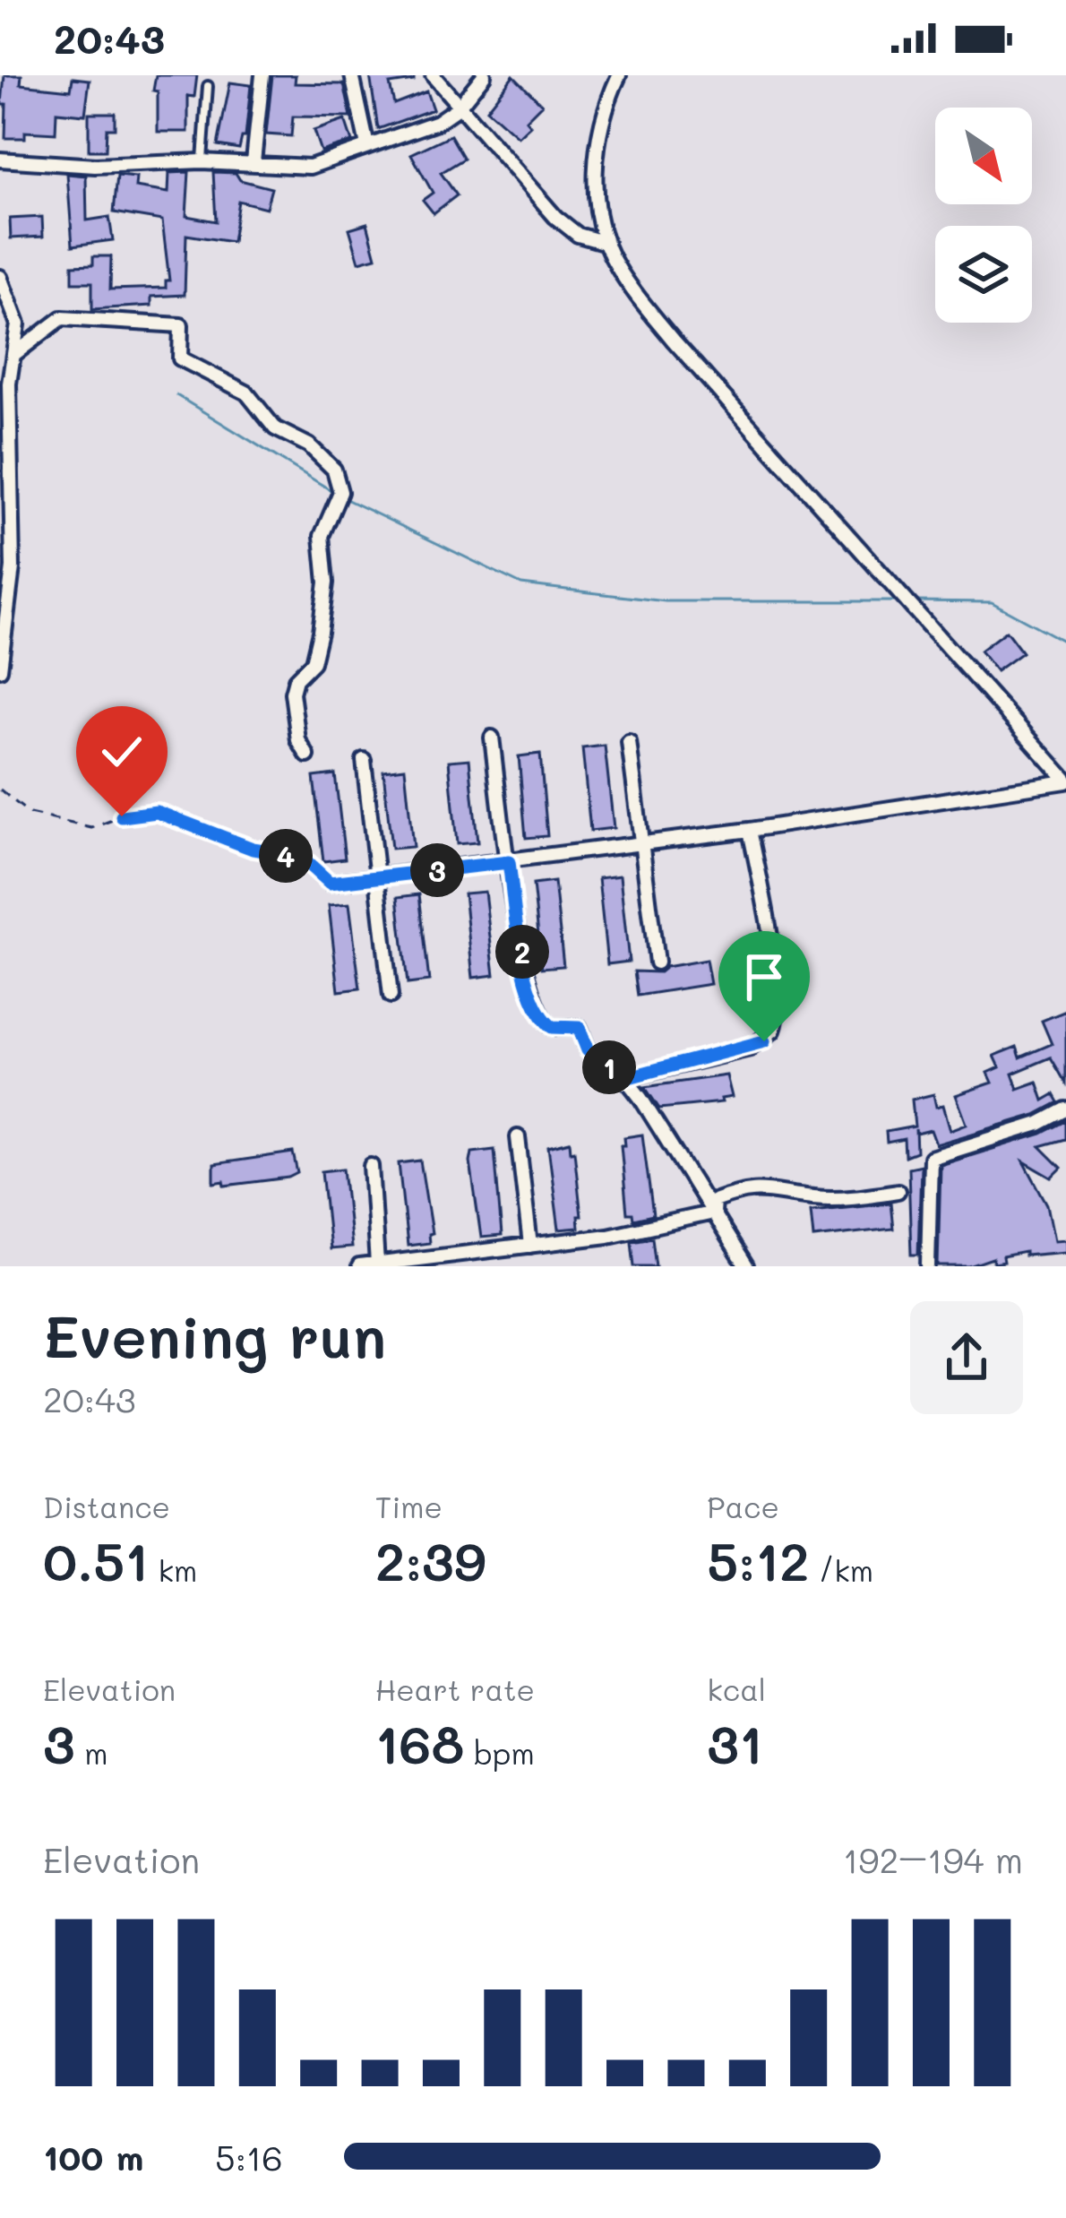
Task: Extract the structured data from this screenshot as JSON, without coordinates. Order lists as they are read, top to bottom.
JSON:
{
  "north": "bottom right",
  "page": {
    "status": "20:43",
    "pins": [
      "4",
      "3",
      "2",
      "1"
    ],
    "heading": ["Evening run", "20:43"],
    "stats": [
      ["Distance", "0.51 km"],
      ["Time", "2:39"],
      ["Pace", "5:12 /km"],
      ["Elevation", "3 m"],
      ["Heart rate", "168 bpm"],
      ["kcal", "31"]
    ],
    "chart": ["Elevation", "192–194 m"],
    "list": [
      {
        "name": "100 m",
        "note": "5:16"
      }
    ]
  }
}
